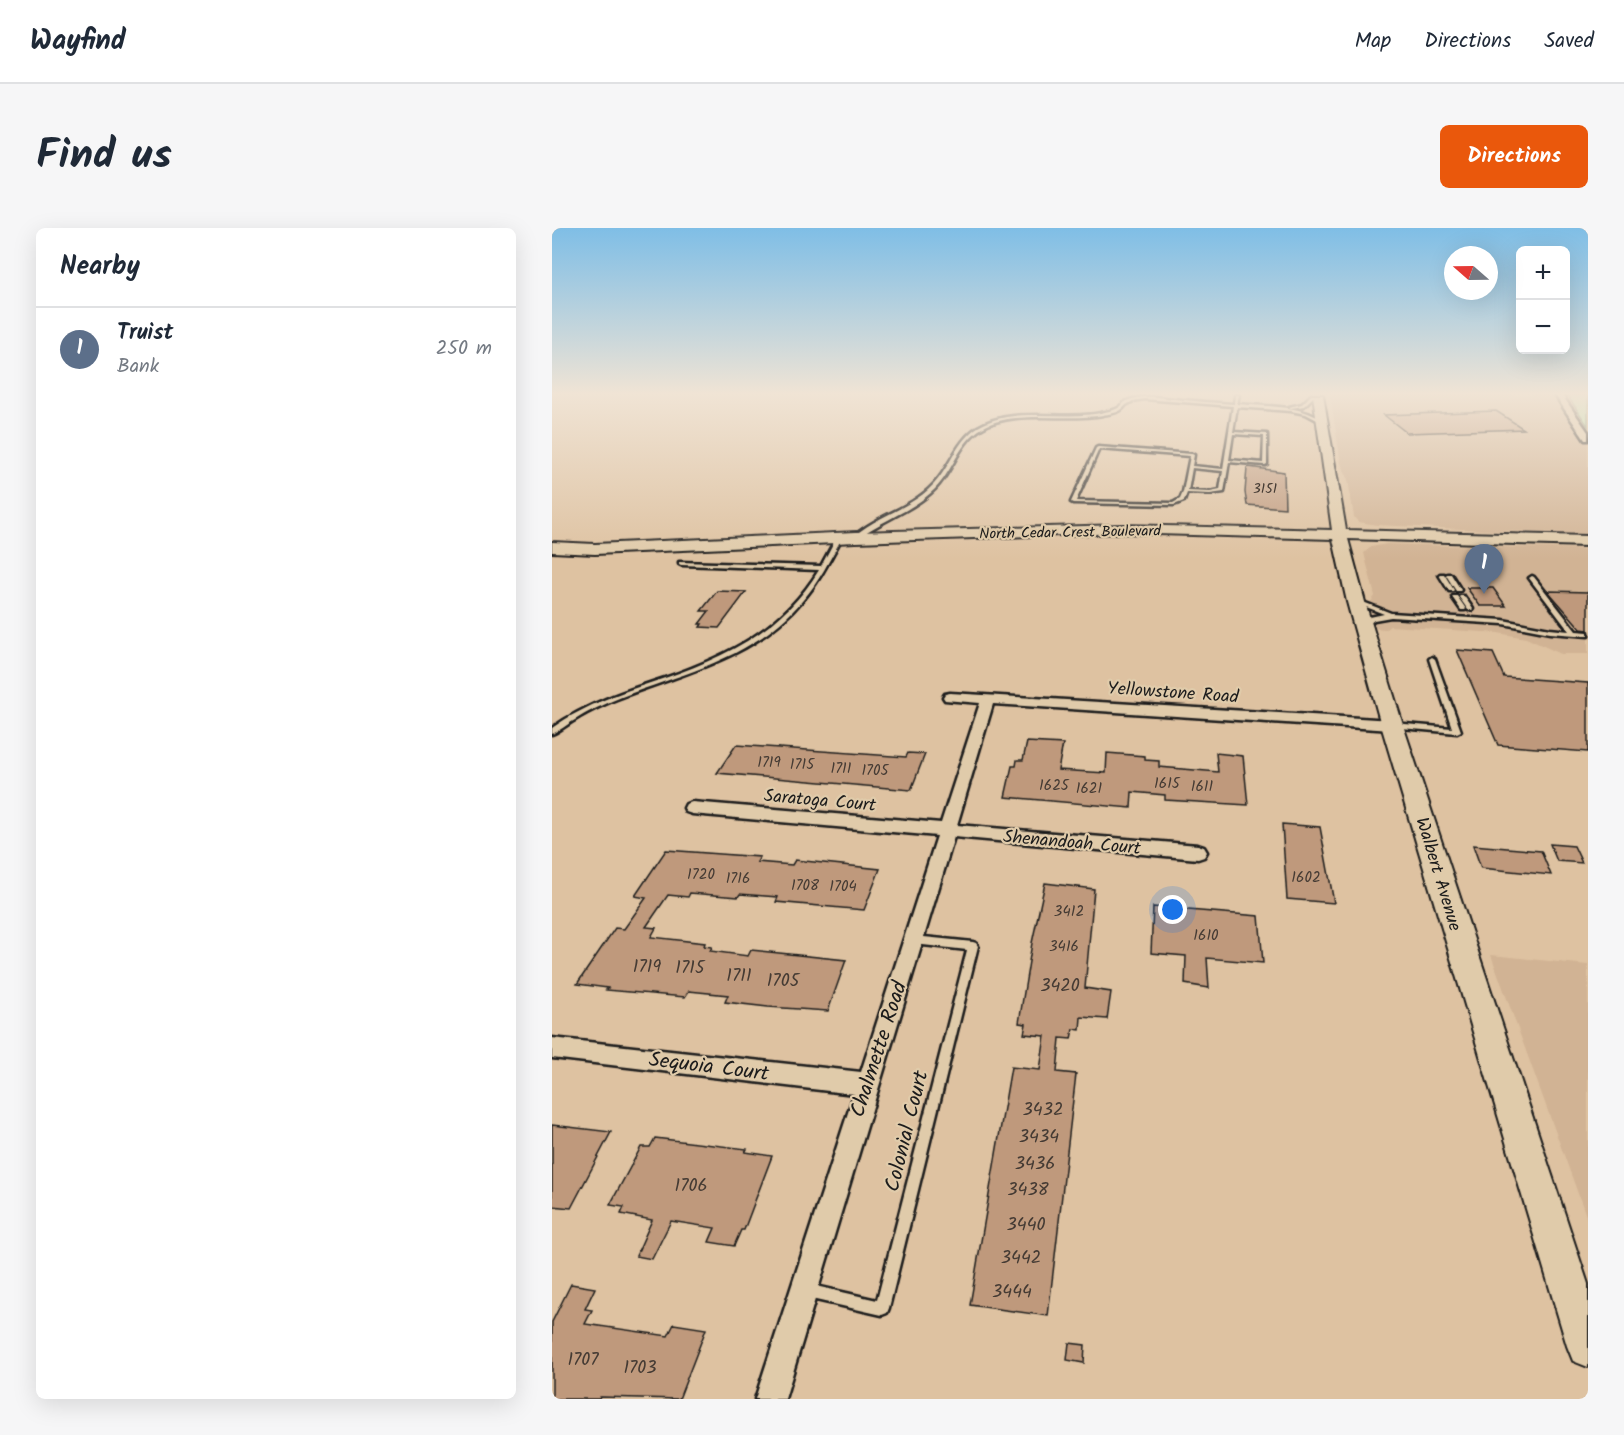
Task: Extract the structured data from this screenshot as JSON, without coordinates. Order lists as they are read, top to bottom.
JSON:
{
  "streets": {
    "main road": ["North Cedar Crest Boulevard", "Walbert Avenue"],
    "street": [
      "Yellowstone Road",
      "Saratoga Court",
      "Shenandoah Court",
      "Chalmette Road",
      "Sequoia Court"
    ],
    "lane": ["Colonial Court"]
  },
  "crossings": [
    ["North Cedar Crest Boulevard", "Walbert Avenue"],
    ["Yellowstone Road", "Walbert Avenue"],
    ["Yellowstone Road", "Chalmette Road"],
    ["Saratoga Court", "Shenandoah Court"],
    ["Saratoga Court", "Chalmette Road"],
    ["Shenandoah Court", "Chalmette Road"],
    ["Chalmette Road", "Sequoia Court"],
    ["Chalmette Road", "Colonial Court"]
  ],
  "house_numbers": [
    "3151",
    "1719",
    "1715",
    "1711",
    "1705",
    "1615",
    "1625",
    "1611",
    "1621",
    "1720",
    "1602",
    "1716",
    "1708",
    "1704",
    "3412",
    "1610",
    "3416",
    "1719",
    "1715",
    "1711",
    "1705",
    "3420",
    "3432",
    "3434",
    "3436",
    "1706",
    "3438",
    "3440",
    "3442",
    "3444",
    "1707",
    "1703"
  ],
  "north": "left",
  "page": {
    "header": "Wayfind",
    "nav": ["Map", "Directions", "Saved"],
    "title": "Find us",
    "buttons": "Directions",
    "heading": "Nearby",
    "map_buttons": ["+", "−"],
    "list": [
      {
        "mark": "1",
        "name": "Truist",
        "note": "Bank",
        "value": "250 m"
      }
    ],
    "pins": "1"
  }
}
